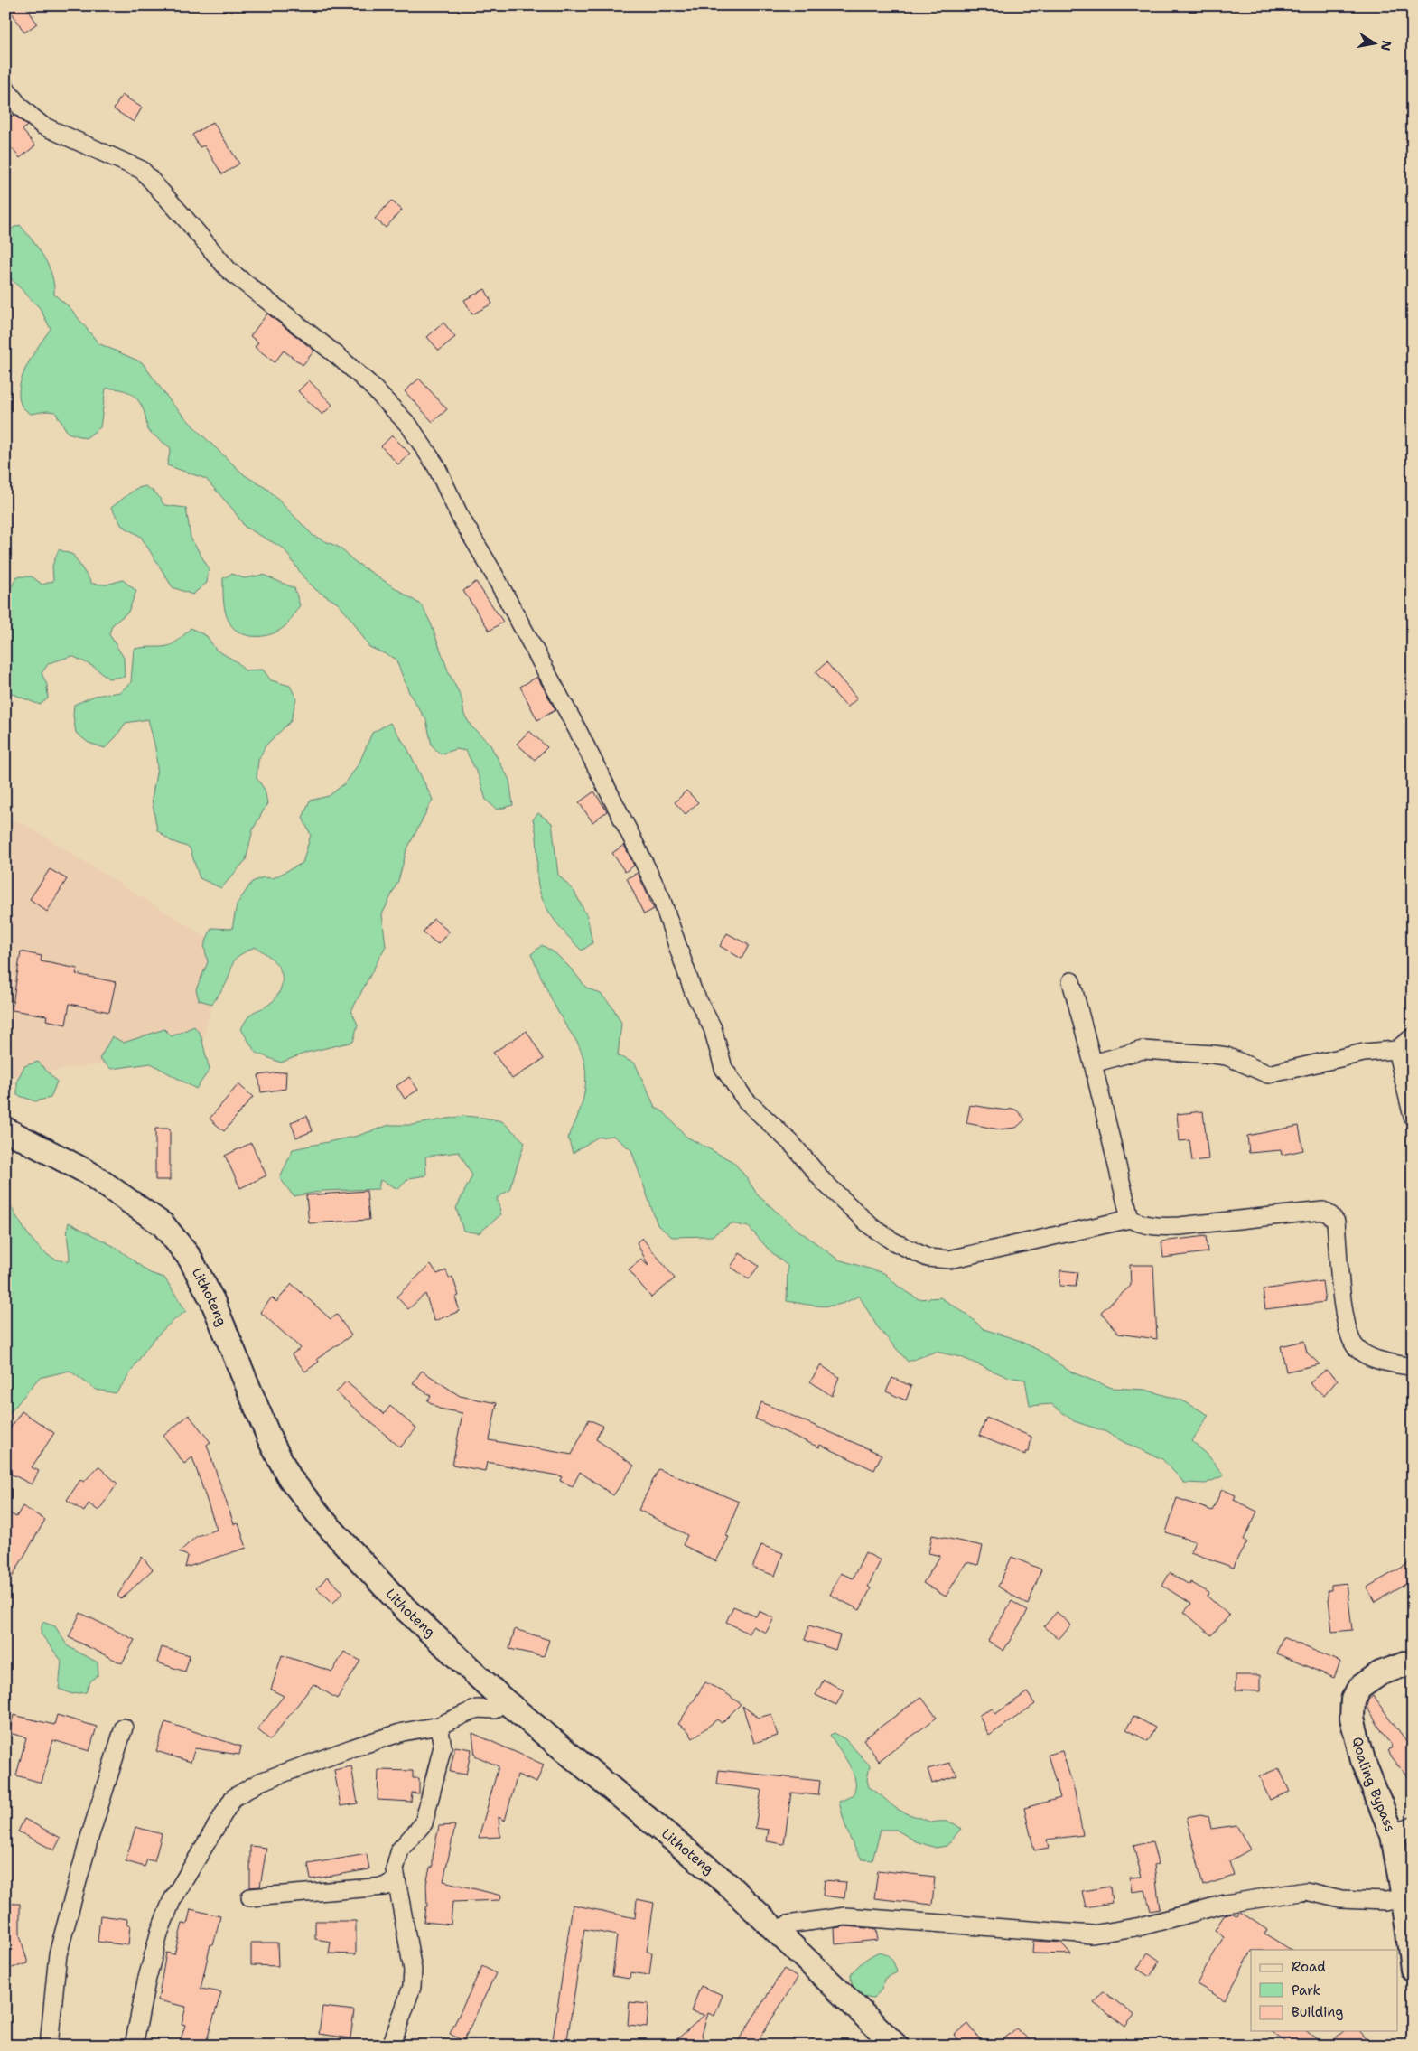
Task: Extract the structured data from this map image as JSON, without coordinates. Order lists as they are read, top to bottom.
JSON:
{
  "streets": {
    "main road": ["Lithoteng", "Qoaling Bypass"]
  },
  "legend": ["Road", "Park", "Building"],
  "north": "right"
}
